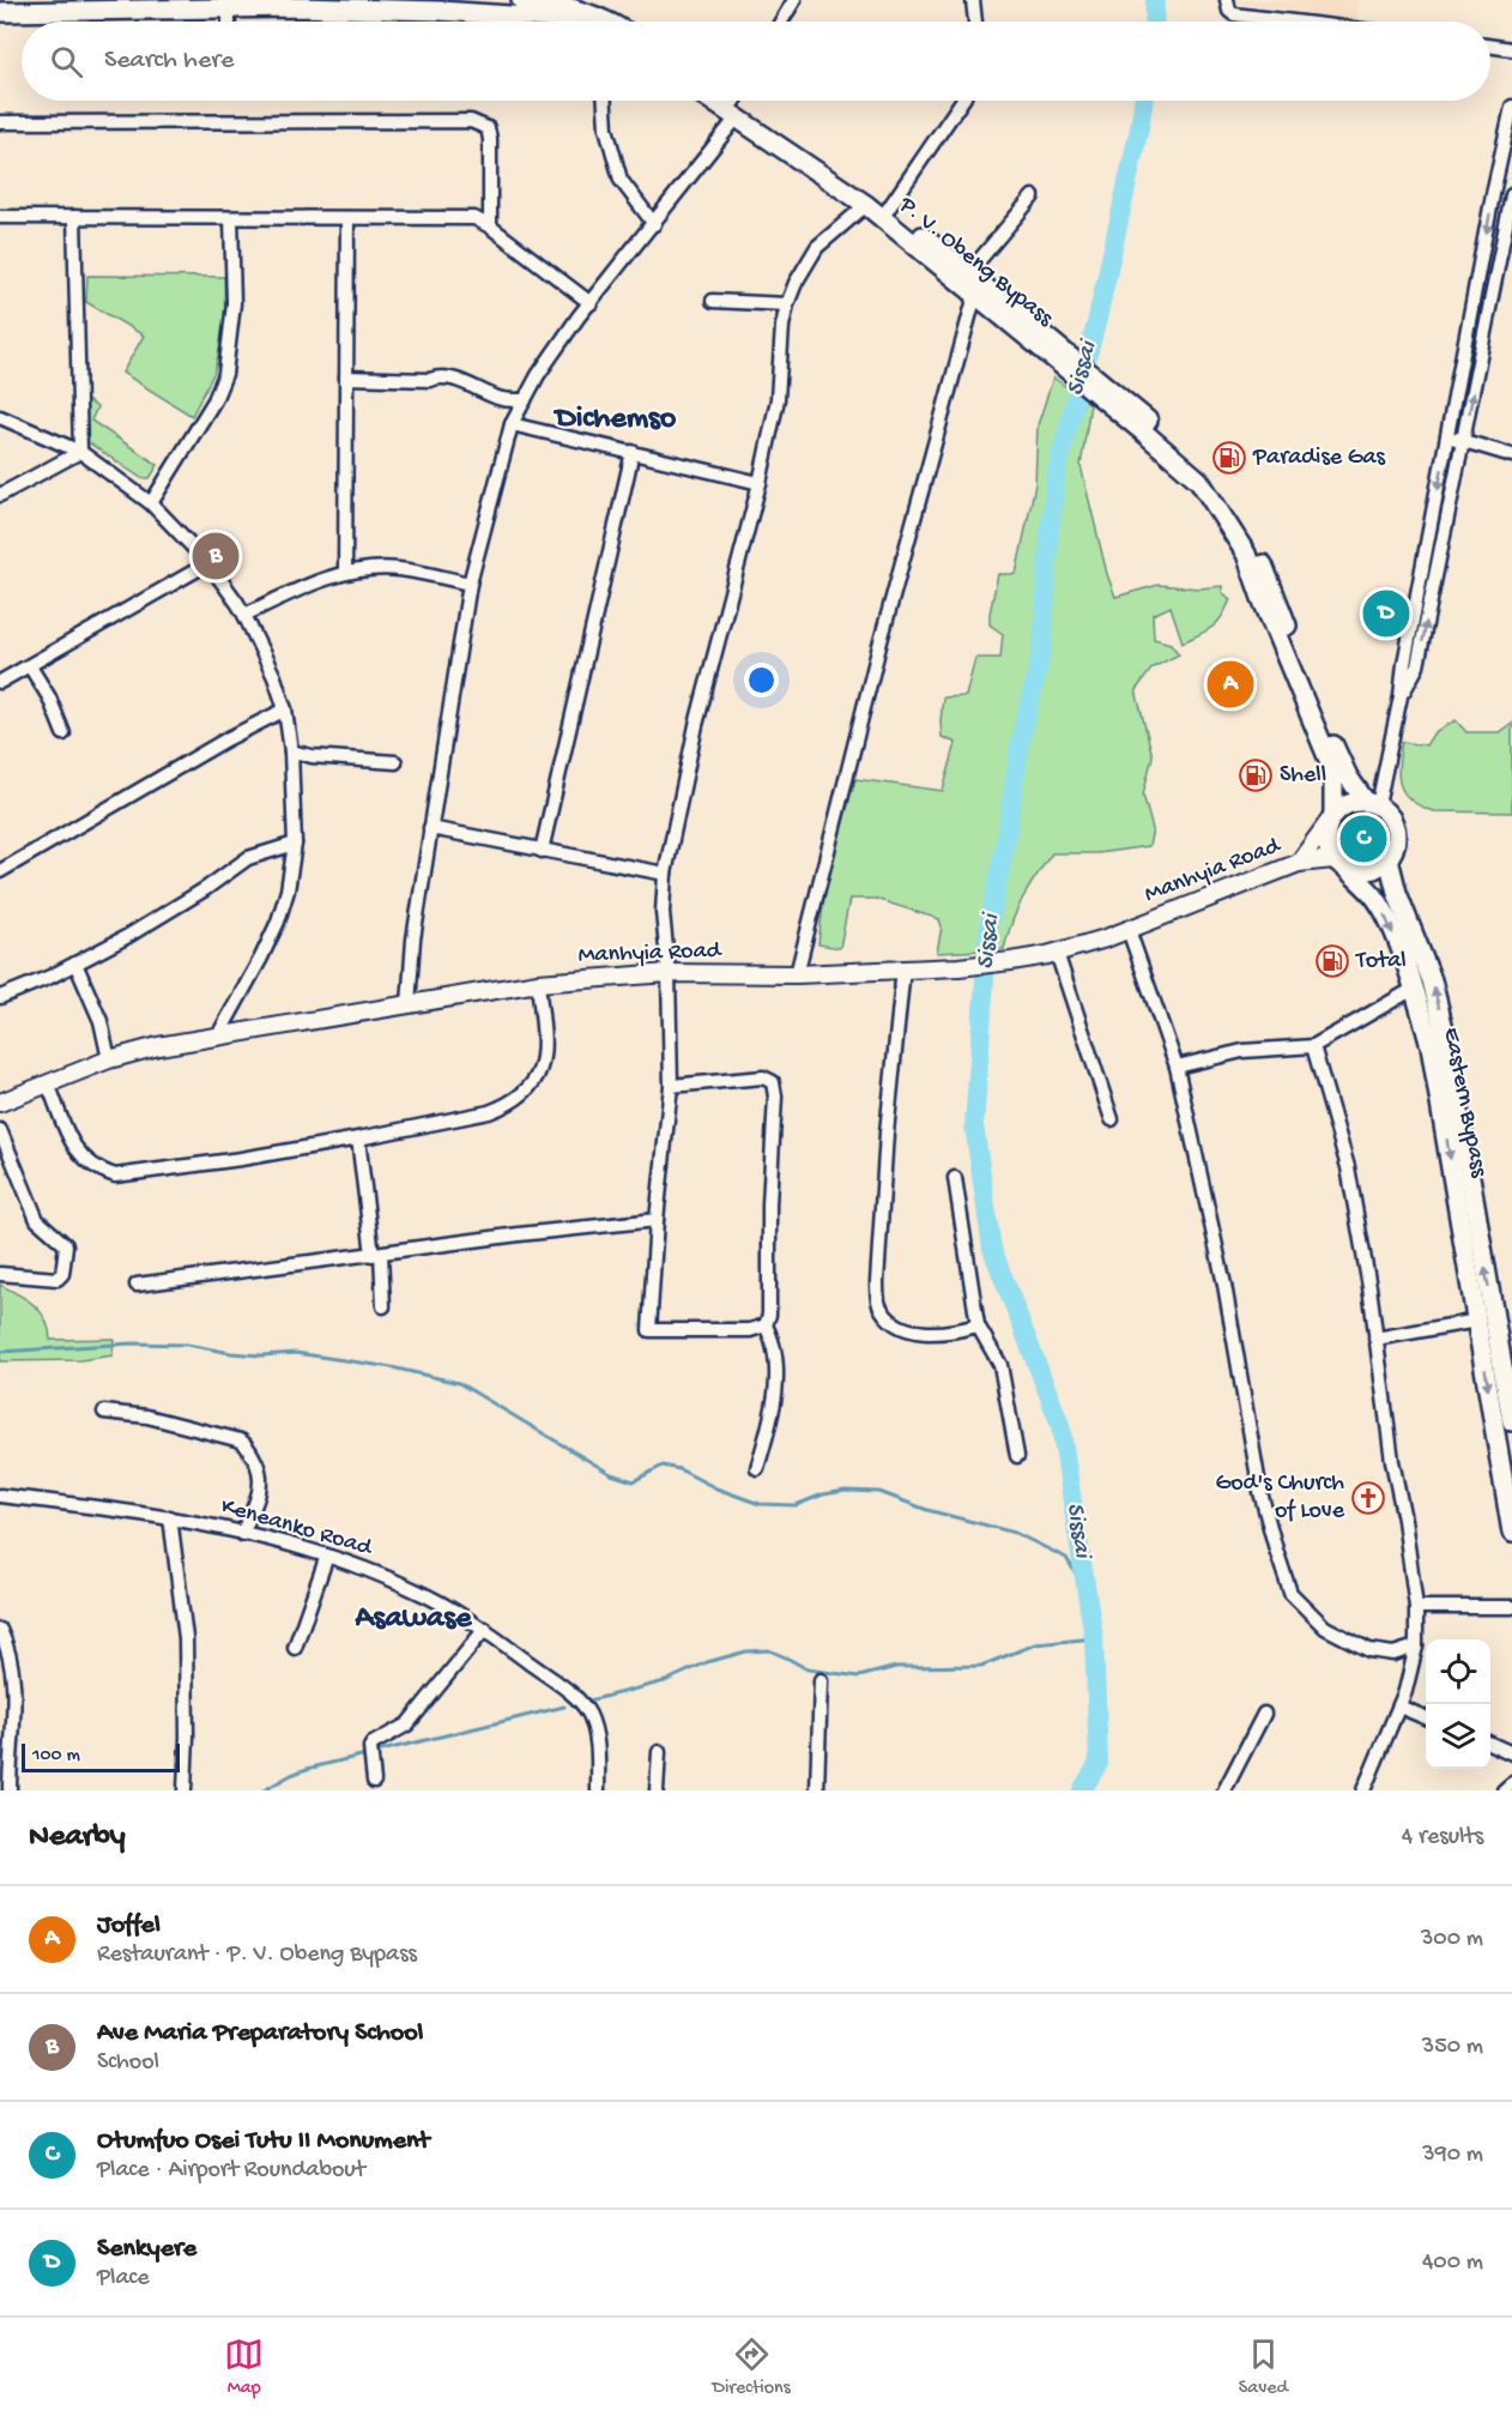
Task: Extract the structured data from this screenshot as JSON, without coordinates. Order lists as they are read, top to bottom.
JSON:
{
  "streets": {
    "highway": ["P. V. Obeng Bypass", "Eastern Bypass"],
    "main road": ["Manhyia Road"],
    "street": ["Keneanko Road"]
  },
  "crossings": [
    ["P. V. Obeng Bypass", "Manhyia Road"],
    ["P. V. Obeng Bypass", "Eastern Bypass"],
    ["Manhyia Road", "Eastern Bypass"]
  ],
  "districts": ["Dichemso", "Asawase"],
  "water": ["Sissai"],
  "places": {
    "fuel station": ["Paradise Gas", "Shell", "Total"],
    "church": ["God's Church of Love"]
  },
  "scale_bar": "100 m",
  "page": {
    "search": "Search here",
    "pins": [
      "B",
      "D",
      "A",
      "C"
    ],
    "scale": "100 m",
    "heading": ["Nearby", "4 results"],
    "list": [
      {
        "mark": "A",
        "name": "Joffel",
        "note": "Restaurant · P. V. Obeng Bypass",
        "value": "300 m"
      },
      {
        "mark": "B",
        "name": "Ave Maria Preparatory School",
        "note": "School",
        "value": "350 m"
      },
      {
        "mark": "C",
        "name": "Otumfuo Osei Tutu II Monument",
        "note": "Place · Airport Roundabout",
        "value": "390 m"
      },
      {
        "mark": "D",
        "name": "Senkyere",
        "note": "Place",
        "value": "400 m"
      }
    ],
    "nav": ["Map", "Directions", "Saved"]
  }
}
